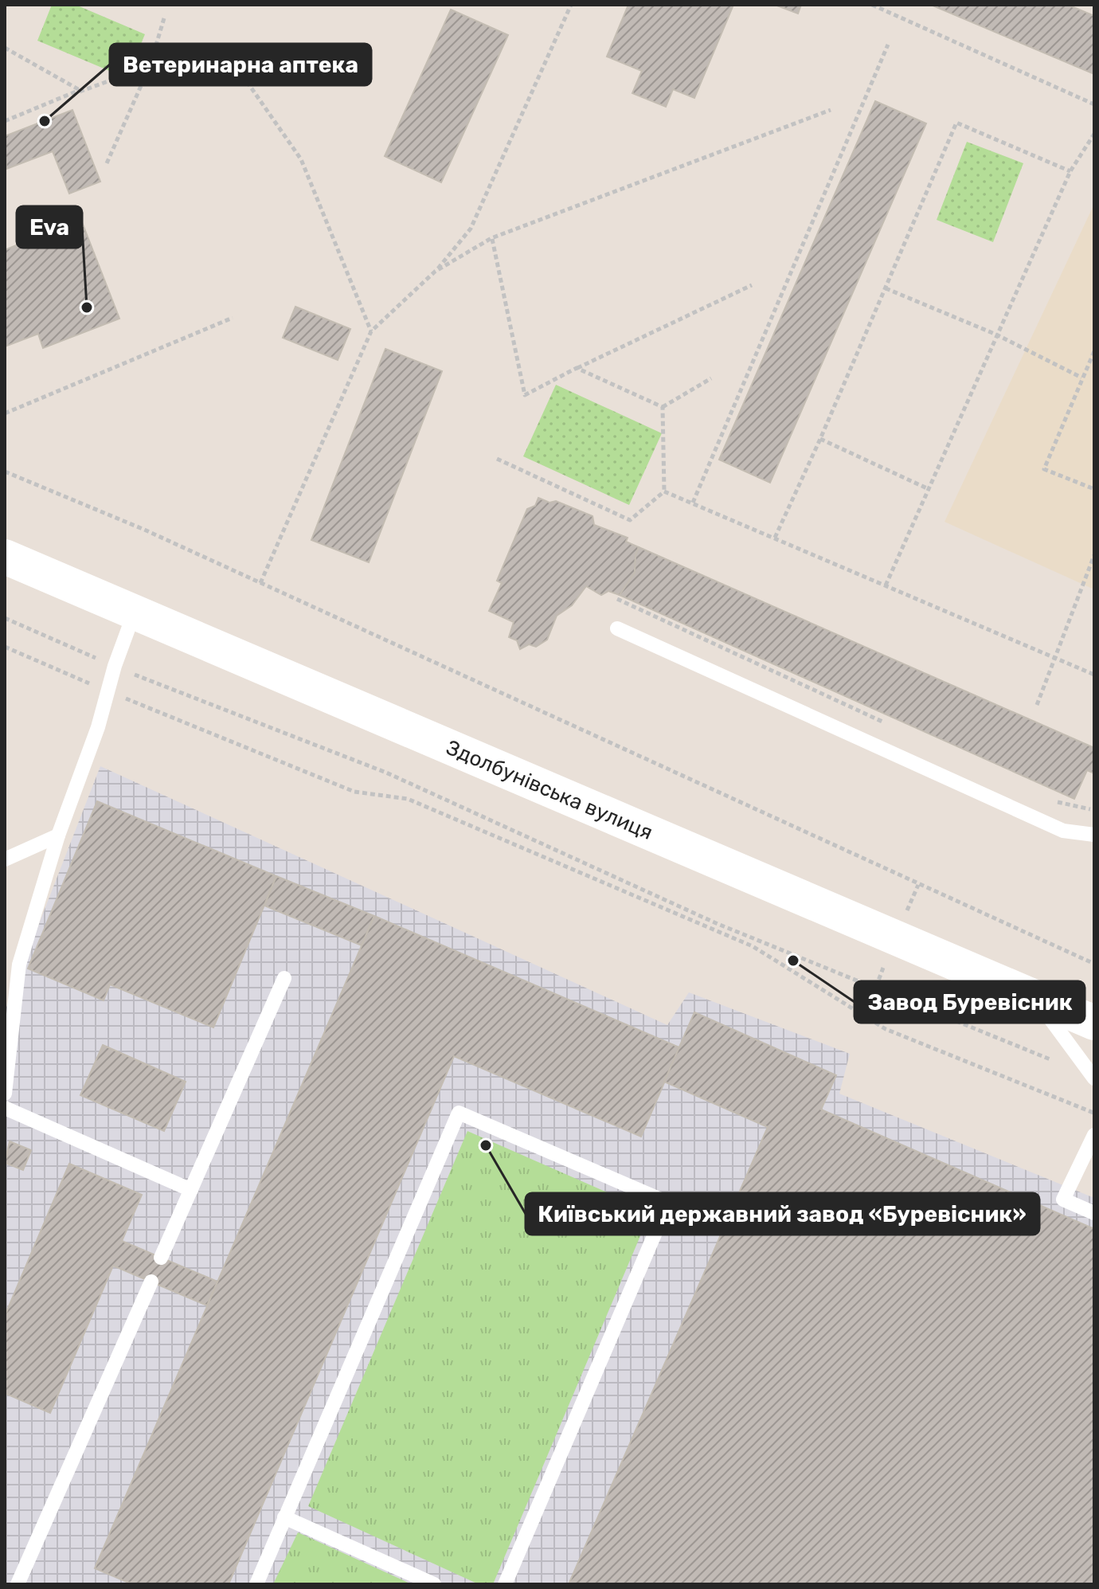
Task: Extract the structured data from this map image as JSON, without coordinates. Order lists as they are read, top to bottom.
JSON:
{
  "streets": {
    "street": ["Здолбунівська вулиця"]
  },
  "places": [
    "Ветеринарна аптека",
    "Eva",
    "Завод Буревісник",
    "Київський державний завод «Буревісник»"
  ]
}
